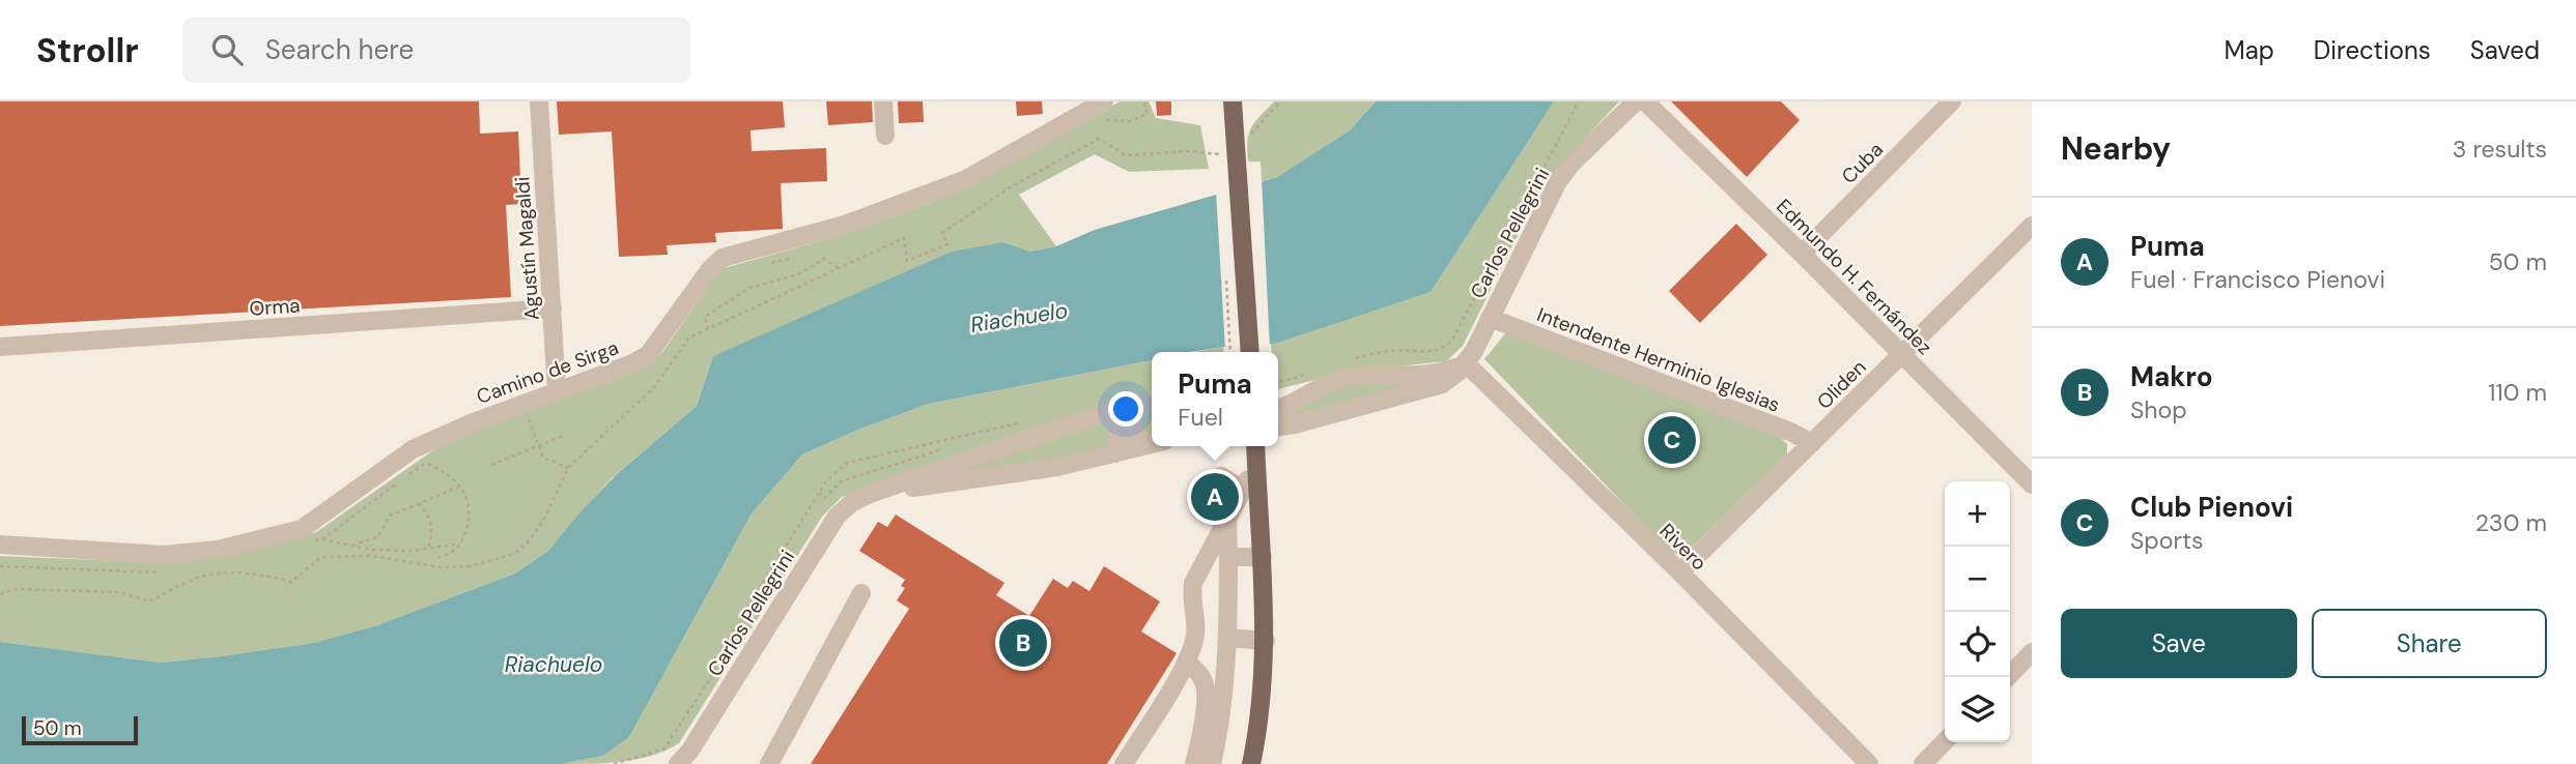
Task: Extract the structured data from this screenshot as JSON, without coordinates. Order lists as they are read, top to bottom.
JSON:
{
  "streets": {
    "street": [
      "Cuba",
      "Carlos Pellegrini",
      "Agustín Magaldi",
      "Edmundo H. Fernández",
      "Orma",
      "Intendente Herminio Iglesias",
      "Camino de Sirga",
      "Oliden",
      "Rivero"
    ]
  },
  "crossings": [
    ["Cuba", "Edmundo H. Fernández"],
    ["Carlos Pellegrini", "Intendente Herminio Iglesias"],
    ["Carlos Pellegrini", "Rivero"],
    ["Agustín Magaldi", "Orma"],
    ["Agustín Magaldi", "Camino de Sirga"],
    ["Edmundo H. Fernández", "Oliden"],
    ["Intendente Herminio Iglesias", "Oliden"],
    ["Oliden", "Rivero"]
  ],
  "water": ["Riachuelo"],
  "scale_bar": "50 m",
  "page": {
    "header": "Strollr",
    "search": "Search here",
    "nav": ["Map", "Directions", "Saved"],
    "heading": ["Nearby", "3 results"],
    "list": [
      {
        "mark": "A",
        "name": "Puma",
        "note": "Fuel · Francisco Pienovi",
        "value": "50 m"
      },
      {
        "mark": "B",
        "name": "Makro",
        "note": "Shop",
        "value": "110 m"
      },
      {
        "mark": "C",
        "name": "Club Pienovi",
        "note": "Sports",
        "value": "230 m"
      }
    ],
    "popup": ["Puma", "Fuel"],
    "pins": ["C", "A", "B"],
    "map_buttons": ["+", "−"],
    "buttons": ["Save", "Share"],
    "scale": "50 m"
  }
}
